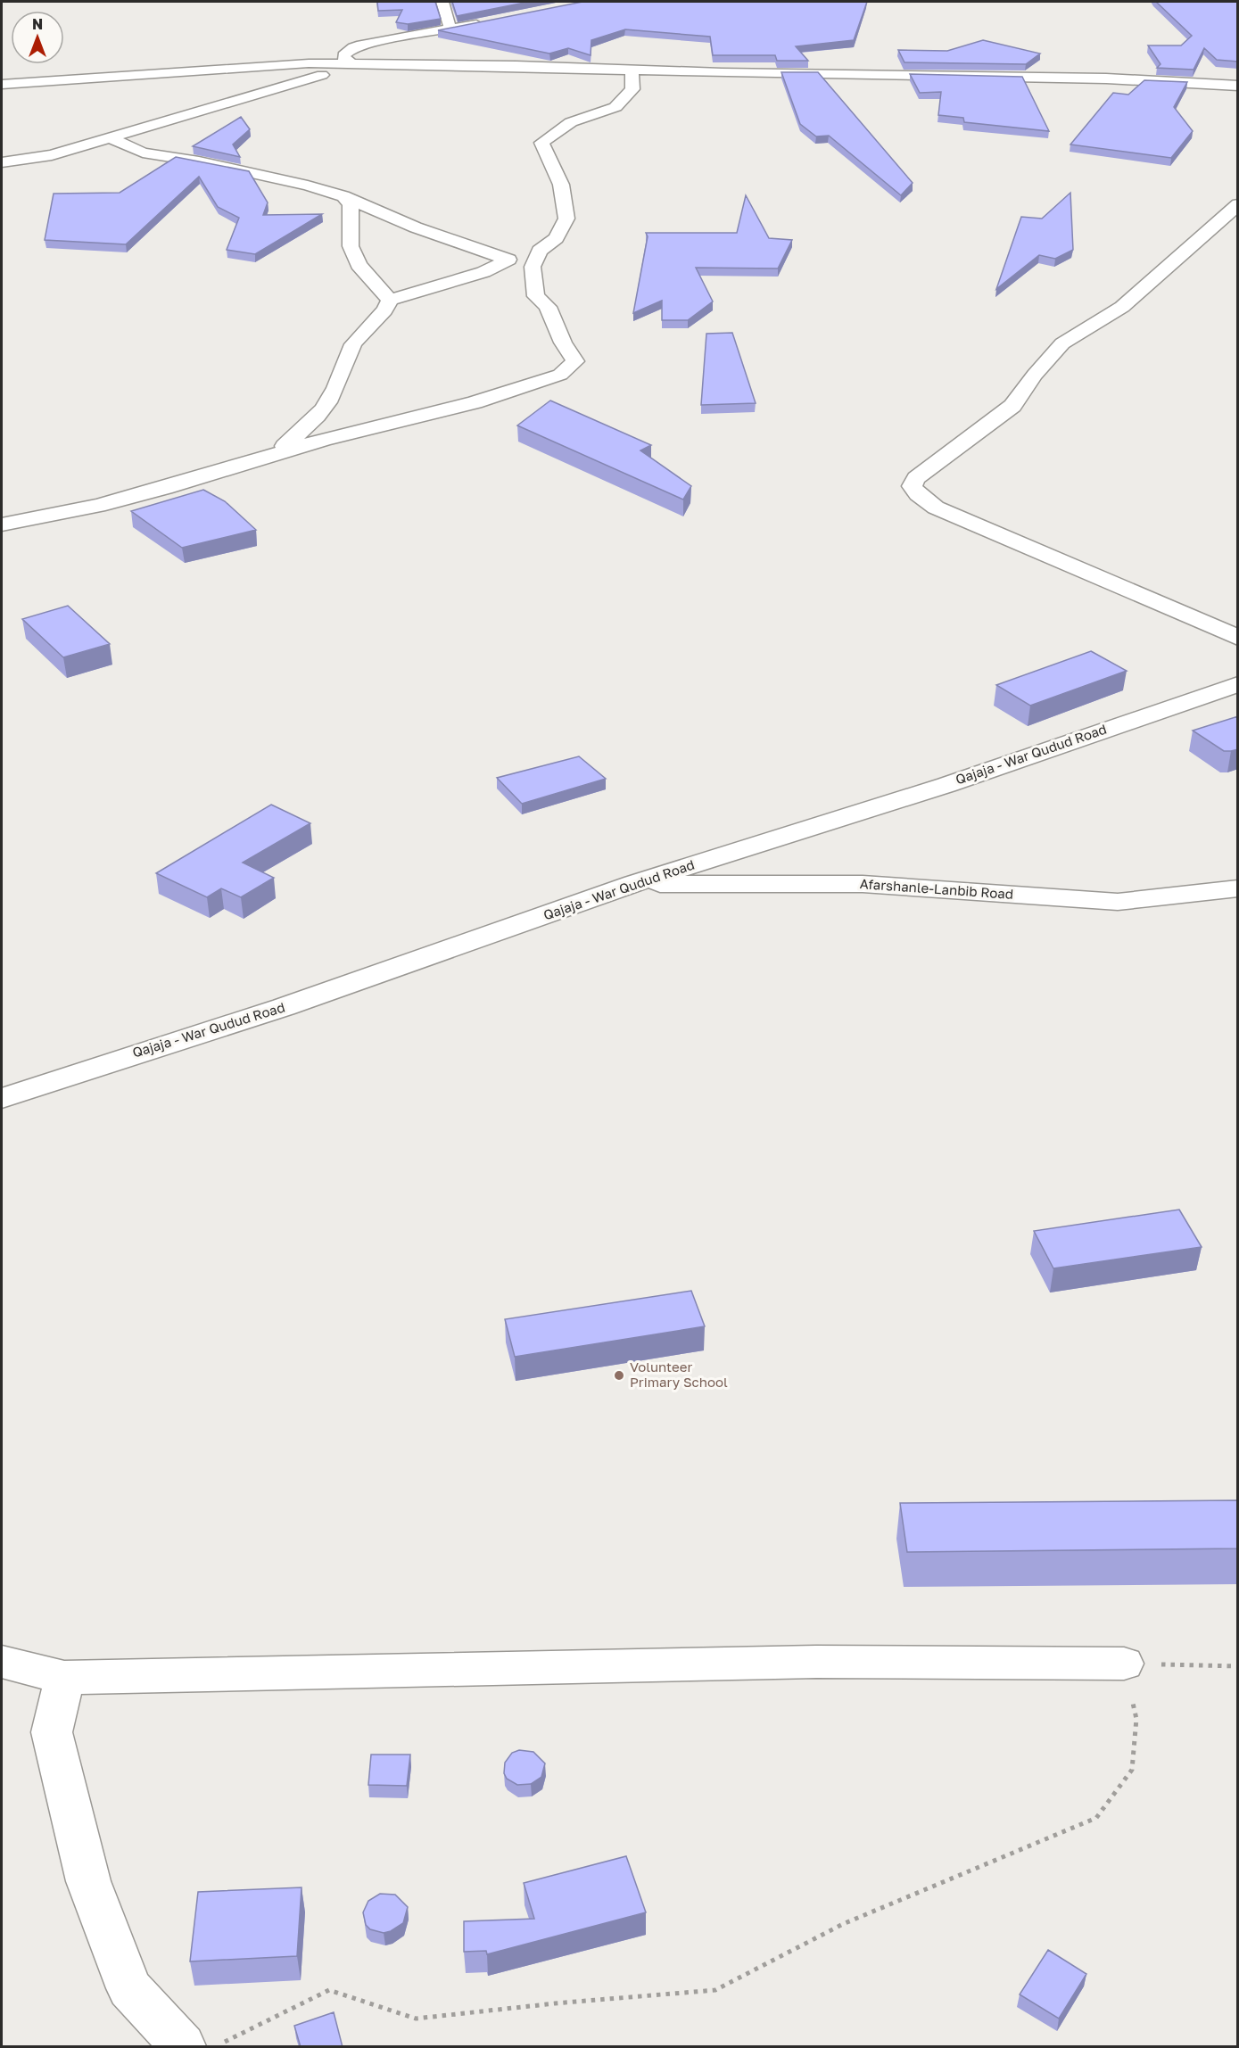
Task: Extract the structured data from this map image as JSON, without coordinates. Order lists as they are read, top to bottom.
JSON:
{
  "streets": {
    "street": ["Qajaja - War Qudud Road", "Afarshanle-Lanbib Road"]
  },
  "crossings": [
    ["Qajaja - War Qudud Road", "Afarshanle-Lanbib Road"]
  ],
  "places": ["Volunteer Primary School"],
  "north": "top"
}
